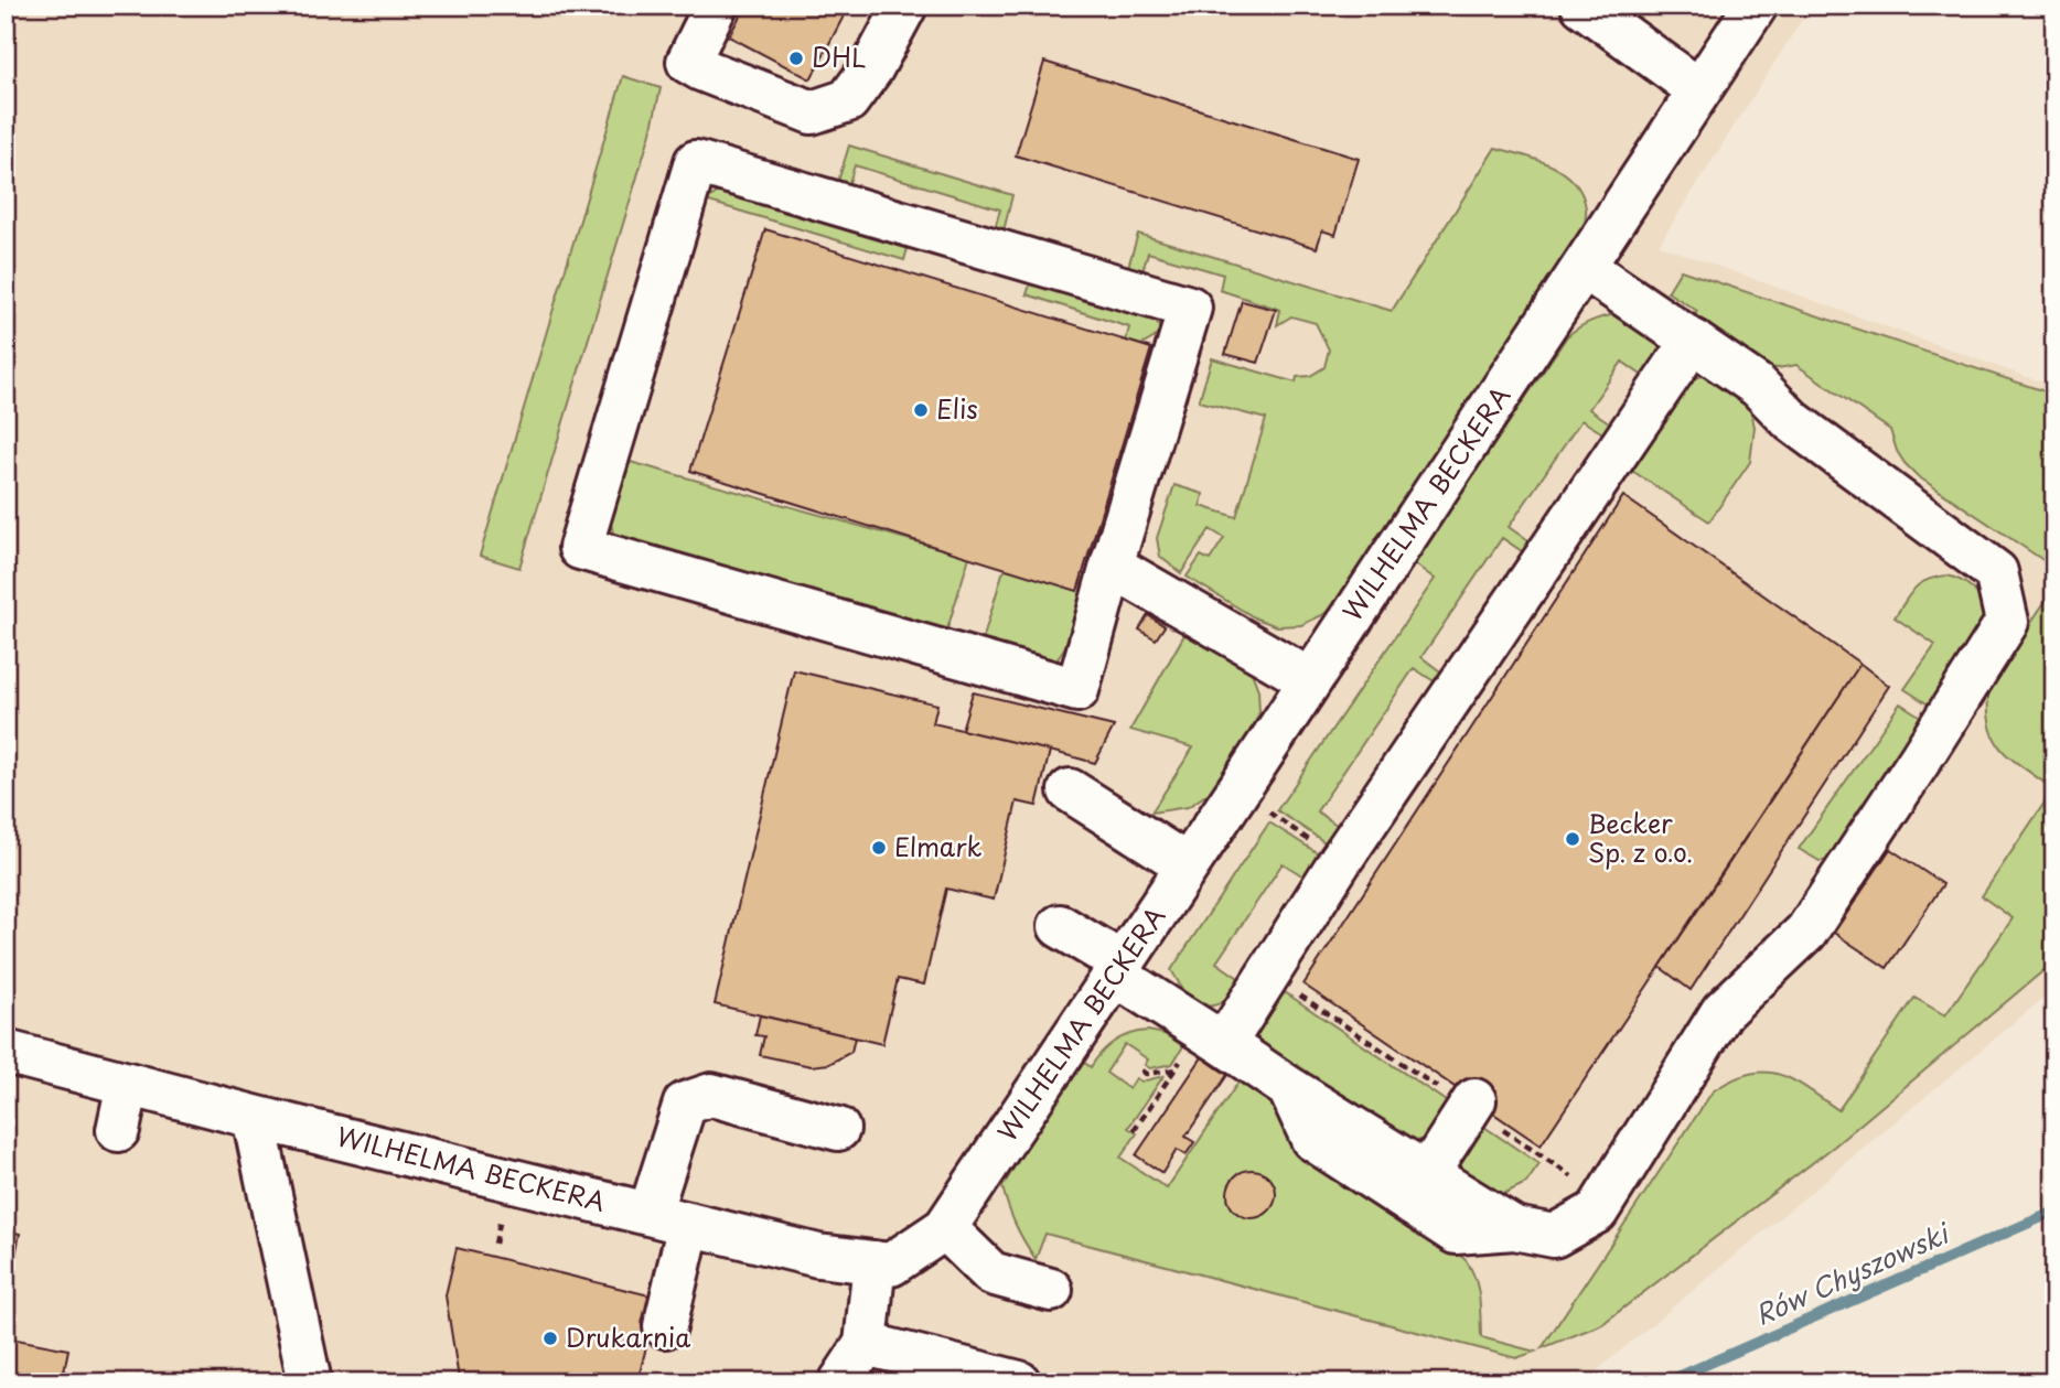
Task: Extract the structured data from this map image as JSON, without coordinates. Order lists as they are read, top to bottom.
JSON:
{
  "streets": {
    "street": ["WILHELMA BECKERA"]
  },
  "water": ["Rów Chyszowski"],
  "places": [
    "DHL",
    "Elis",
    "Becker Sp. z o.o.",
    "Elmark",
    "Drukarnia"
  ]
}
